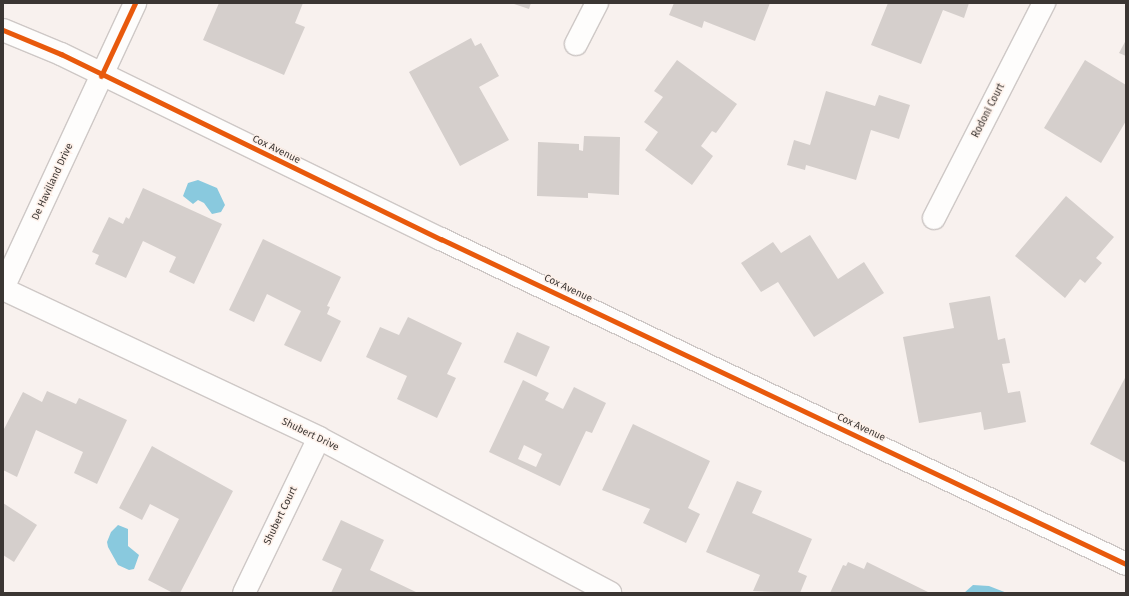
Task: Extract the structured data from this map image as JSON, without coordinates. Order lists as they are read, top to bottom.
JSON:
{
  "streets": {
    "street": [
      "Rodoni Court",
      "Cox Avenue",
      "De Havilland Drive",
      "Shubert Drive",
      "Shubert Court"
    ]
  },
  "crossings": [
    ["Cox Avenue", "De Havilland Drive"],
    ["De Havilland Drive", "Shubert Drive"],
    ["Shubert Drive", "Shubert Court"]
  ]
}
